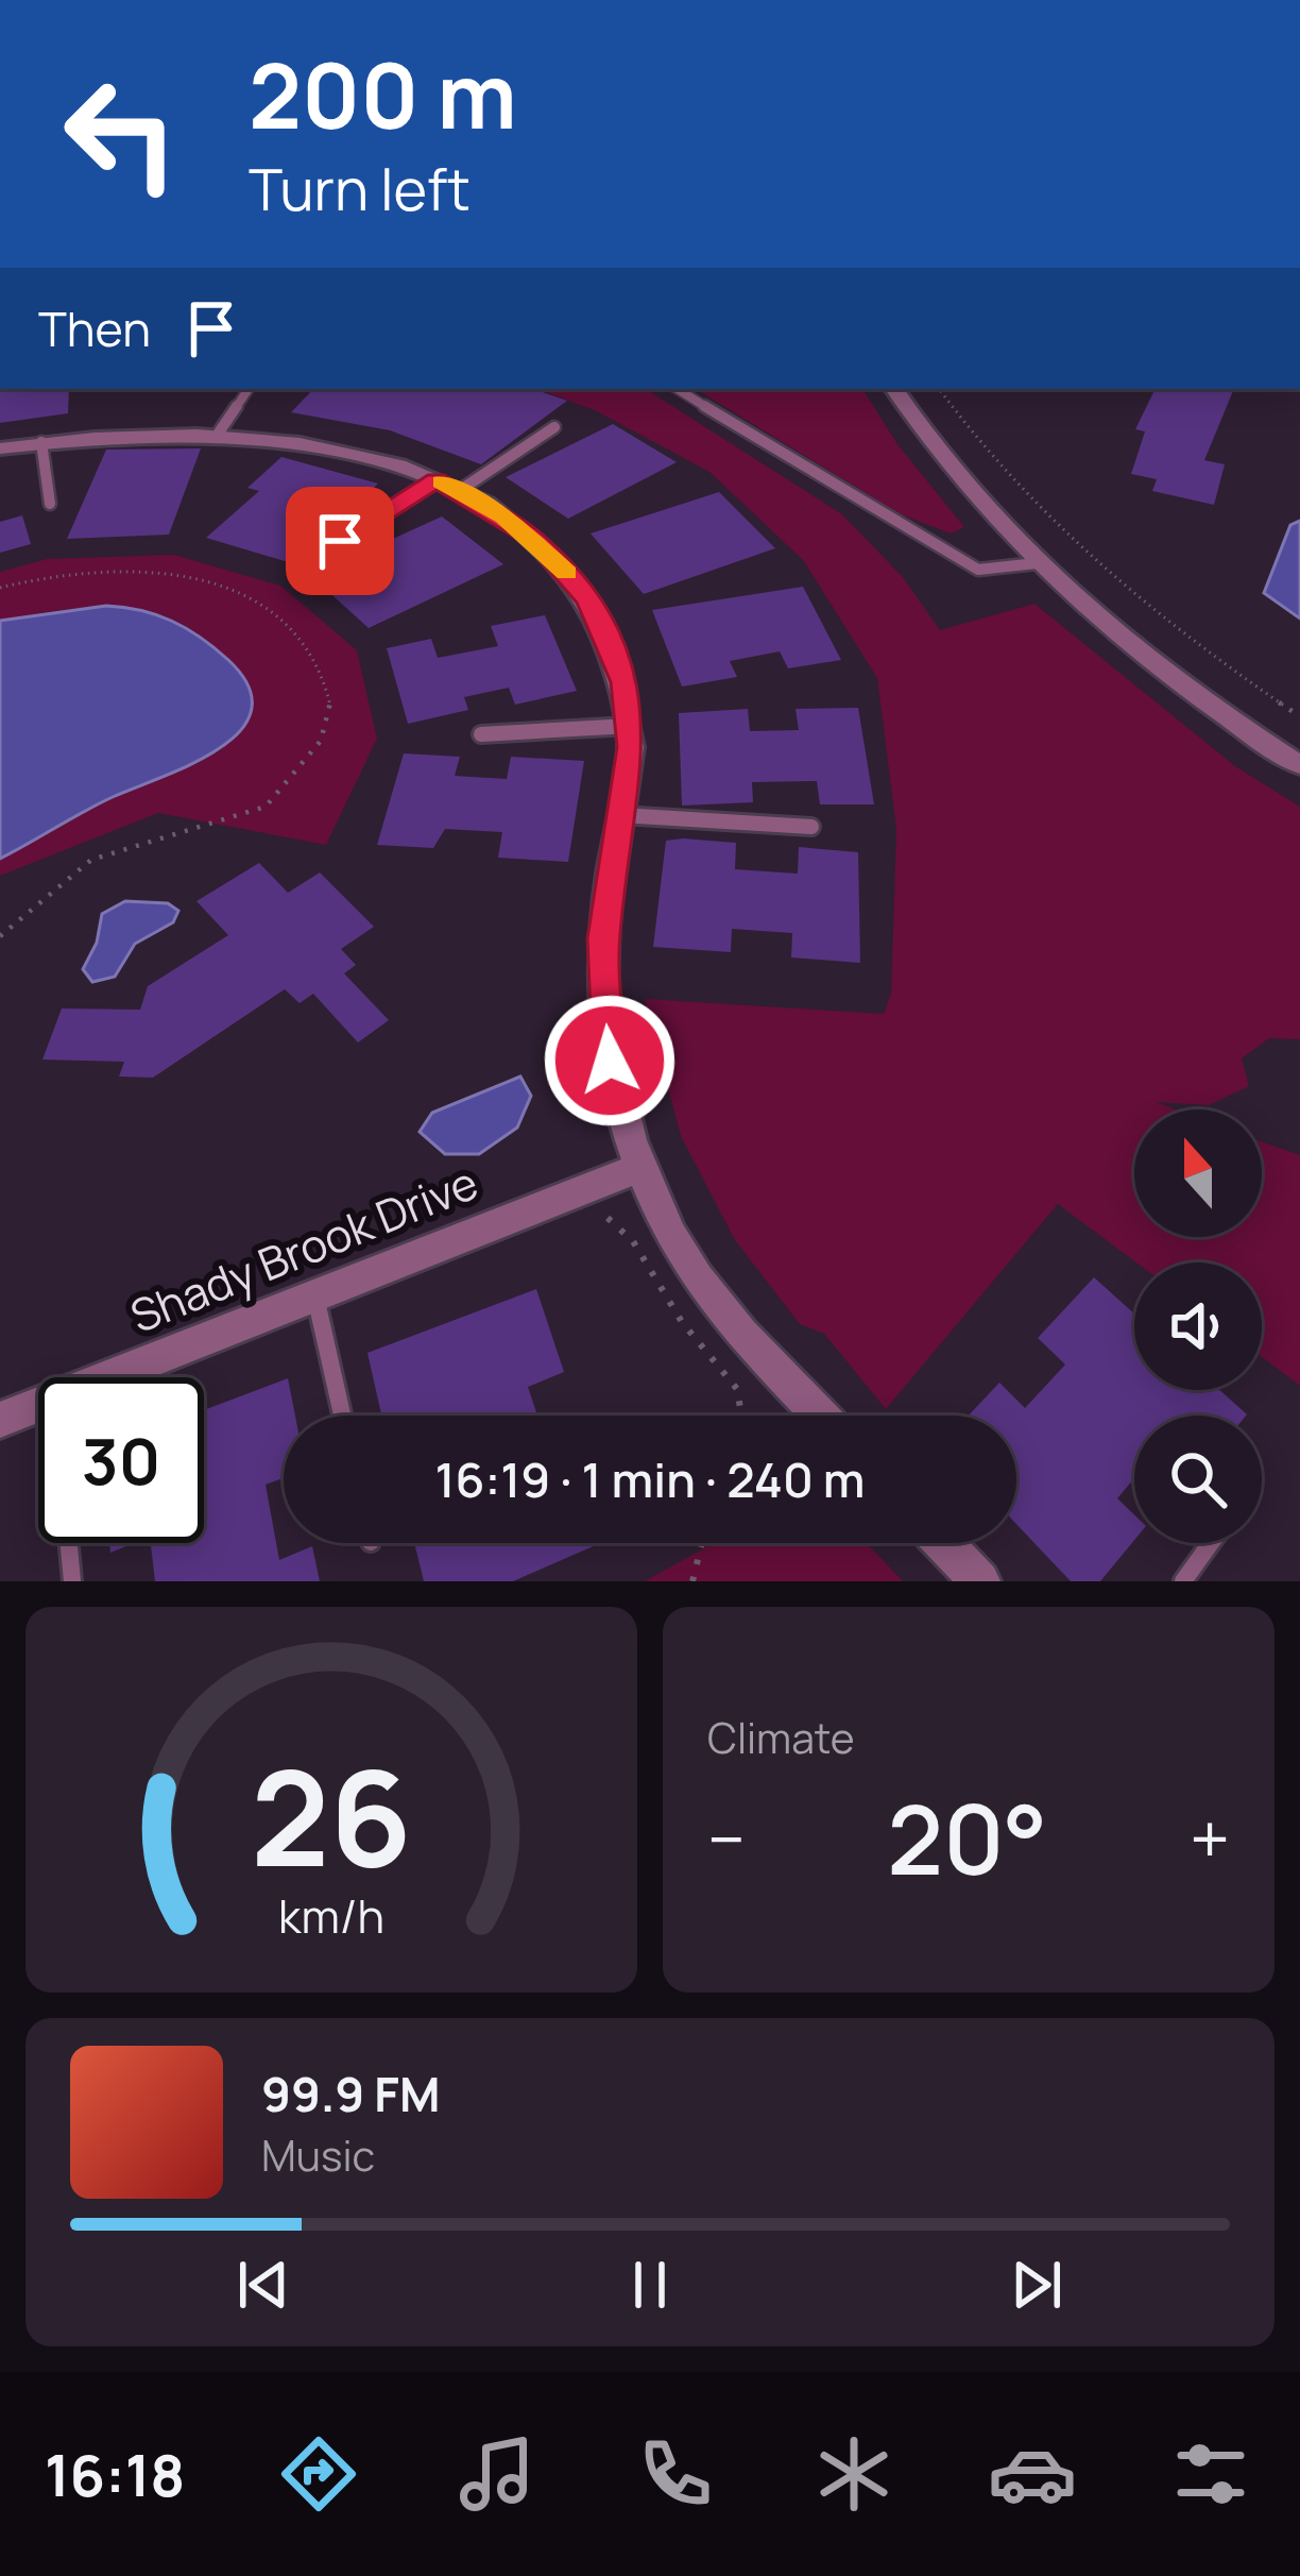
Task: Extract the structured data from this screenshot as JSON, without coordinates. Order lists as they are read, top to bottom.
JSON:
{
  "streets": {
    "street": ["Shady Brook Drive"]
  },
  "north": "top",
  "page": {
    "turn": ["200 m", "Turn left"],
    "then": "Then",
    "limit": "30",
    "trip": "16:19 · 1 min · 240 m",
    "tile": "Climate",
    "heat": ["−", "20°", "+"],
    "song": ["99.9 FM", "Music"],
    "tabs": "16:18",
    "gauge": ["26", "km/h"]
  }
}
